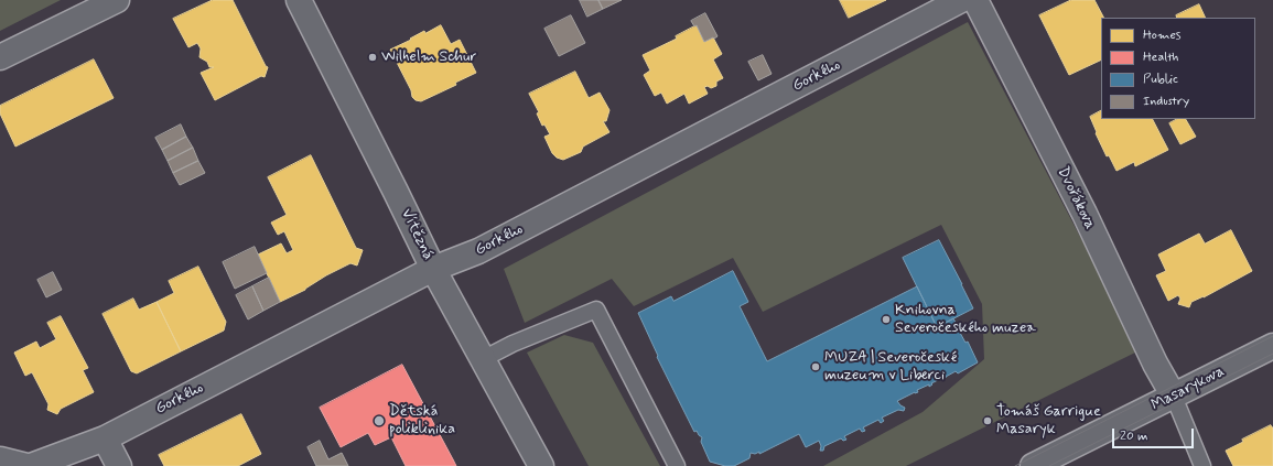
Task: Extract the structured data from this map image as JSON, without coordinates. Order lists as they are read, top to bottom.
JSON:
{
  "streets": {
    "street": [
      "Gorkého",
      "Dvořákova",
      "Vítězná",
      "Masarykova"
    ]
  },
  "crossings": [
    ["Gorkého", "Vítězná"],
    ["Dvořákova", "Masarykova"]
  ],
  "places": [
    "Wilhelm Schur",
    "Knihovna Severočeského muzea",
    "MUZA | Severočeské muzeum v Liberci",
    "Dětská poliklinika",
    "Tomáš Garrigue Masaryk"
  ],
  "legend": [
    "Homes",
    "Health",
    "Public",
    "Industry"
  ],
  "scale_bar": "20 m"
}
